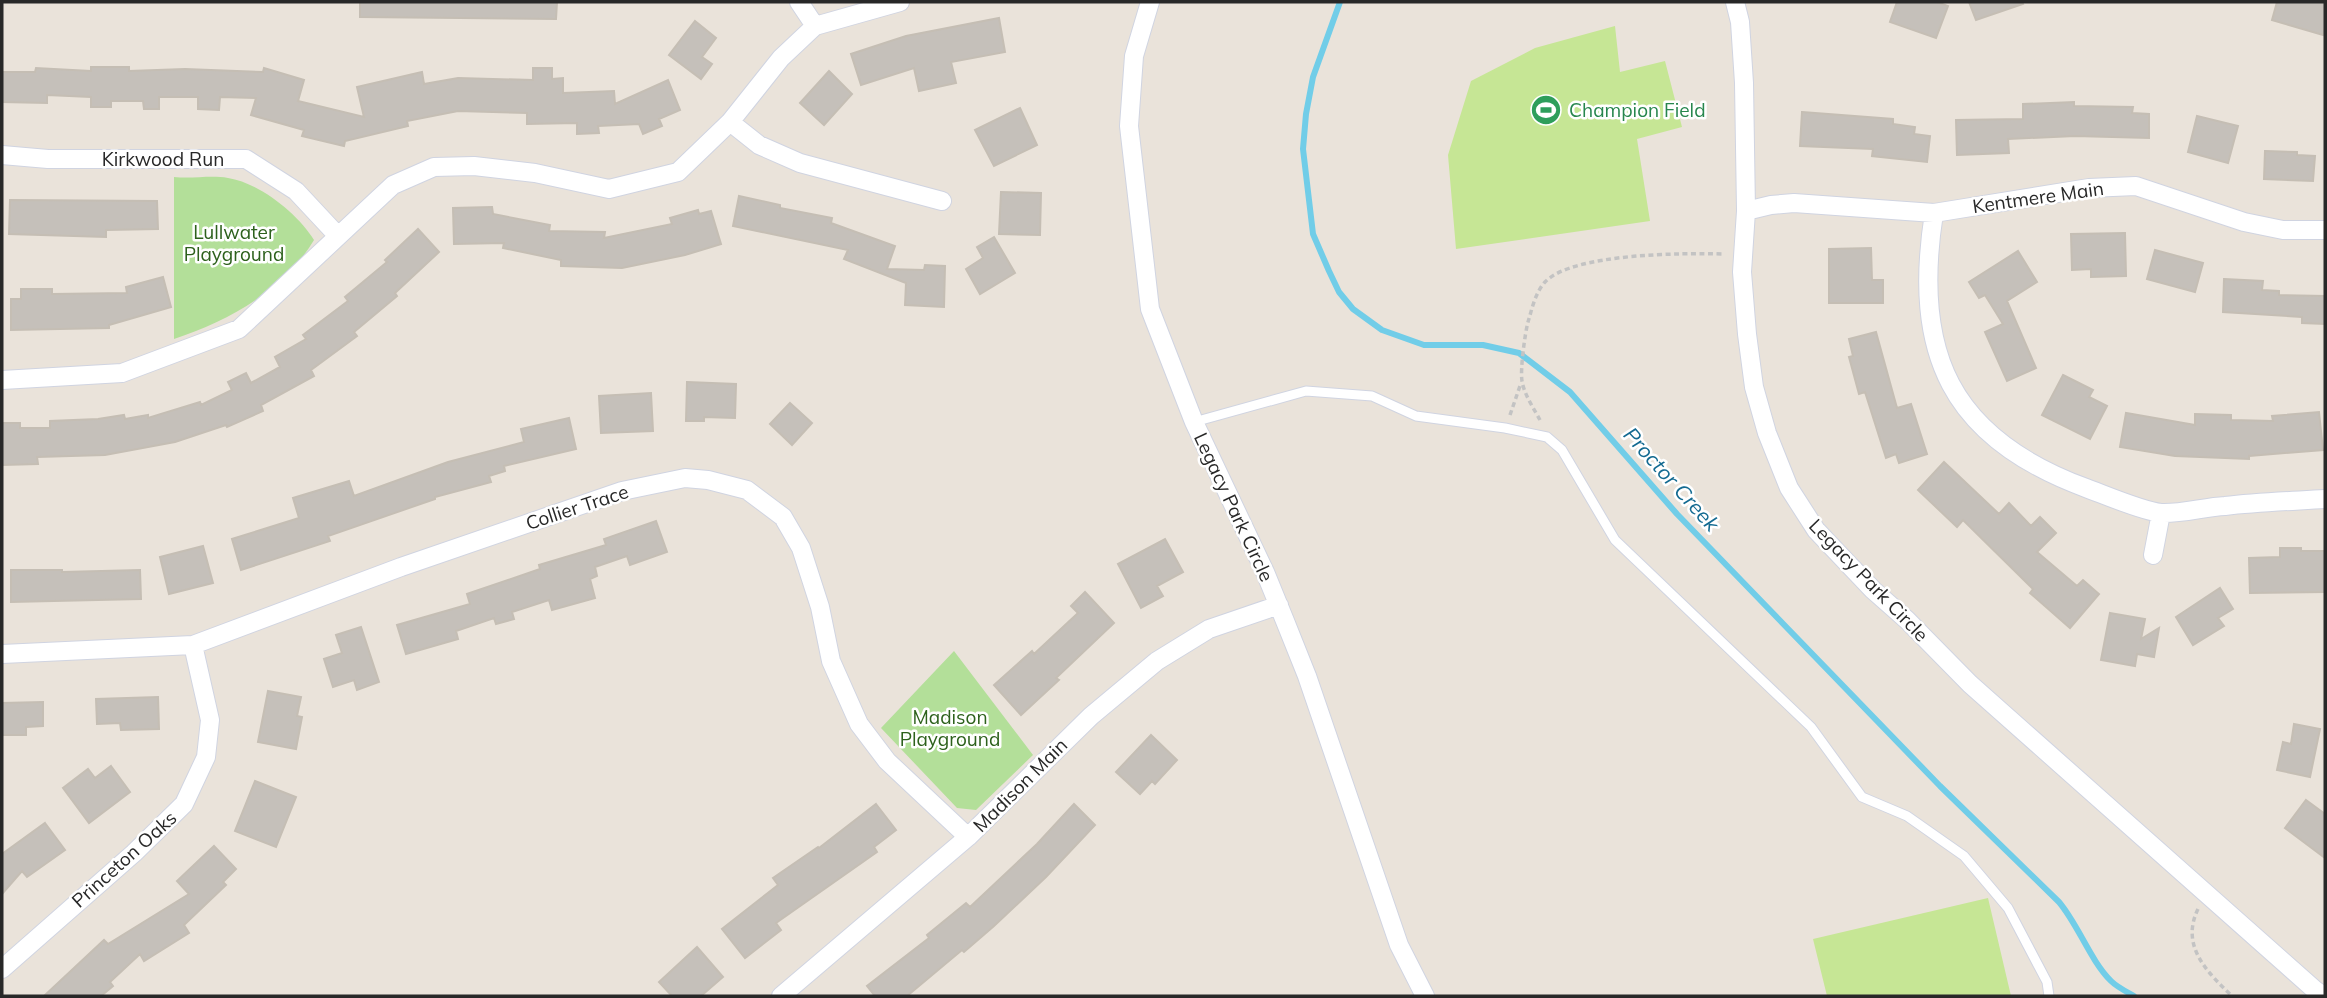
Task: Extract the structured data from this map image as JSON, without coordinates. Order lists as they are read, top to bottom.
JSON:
{
  "streets": {
    "street": [
      "Kirkwood Run",
      "Kentmere Main",
      "Collier Trace",
      "Legacy Park Circle",
      "Madison Main",
      "Princeton Oaks"
    ]
  },
  "crossings": [
    ["Kentmere Main", "Legacy Park Circle"],
    ["Collier Trace", "Madison Main"],
    ["Collier Trace", "Princeton Oaks"],
    ["Legacy Park Circle", "Madison Main"]
  ],
  "water": ["Proctor Creek"],
  "parks": ["Lullwater Playground", "Madison Playground"],
  "places": {
    "sports": ["Champion Field"]
  }
}
